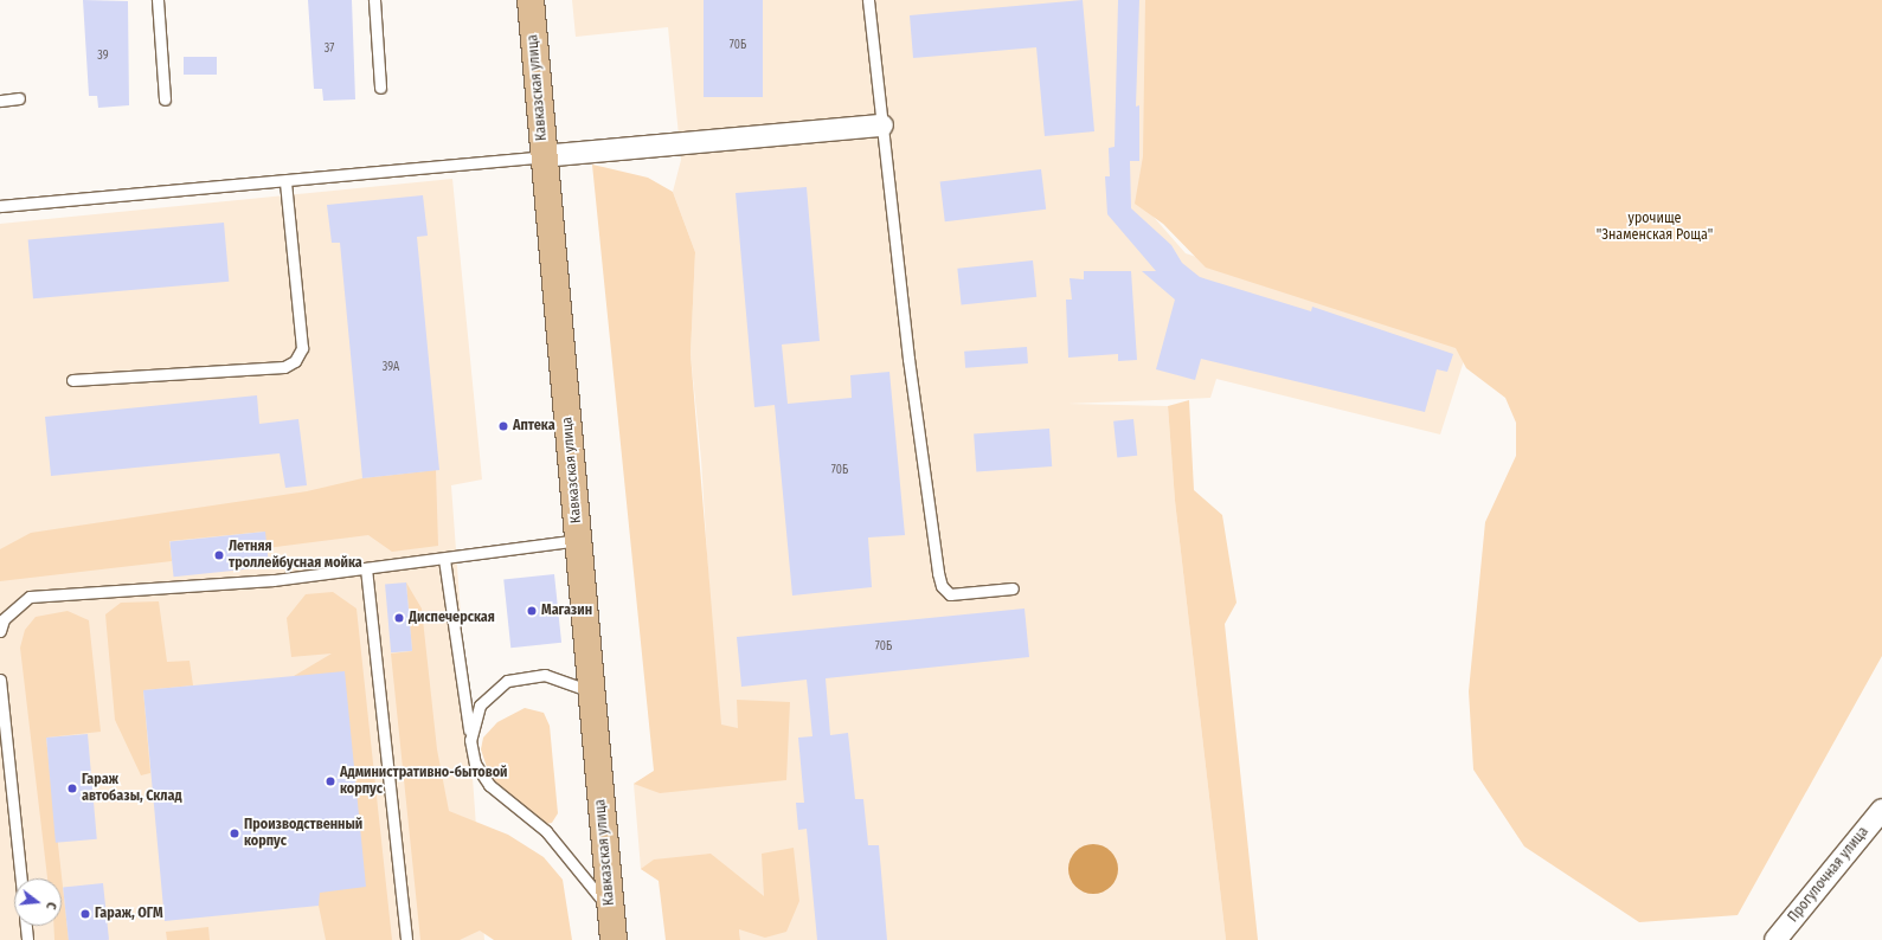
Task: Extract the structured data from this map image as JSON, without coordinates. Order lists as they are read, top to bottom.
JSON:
{
  "streets": {
    "main road": ["Кавказская улица"],
    "street": ["Прогулочная улица"]
  },
  "parks": ["урочище \"Знаменская Роща\""],
  "places": [
    "Аптека",
    "Летняя троллейбусная мойка",
    "Магазин",
    "Диспечерская",
    "Административно-бытовой корпус",
    "Гараж автобазы, Склад",
    "Производственный корпус",
    "Гараж, ОГМ"
  ],
  "house_numbers": [
    "70Б",
    "37",
    "39",
    "39А",
    "70Б",
    "70Б"
  ],
  "north": "right"
}
